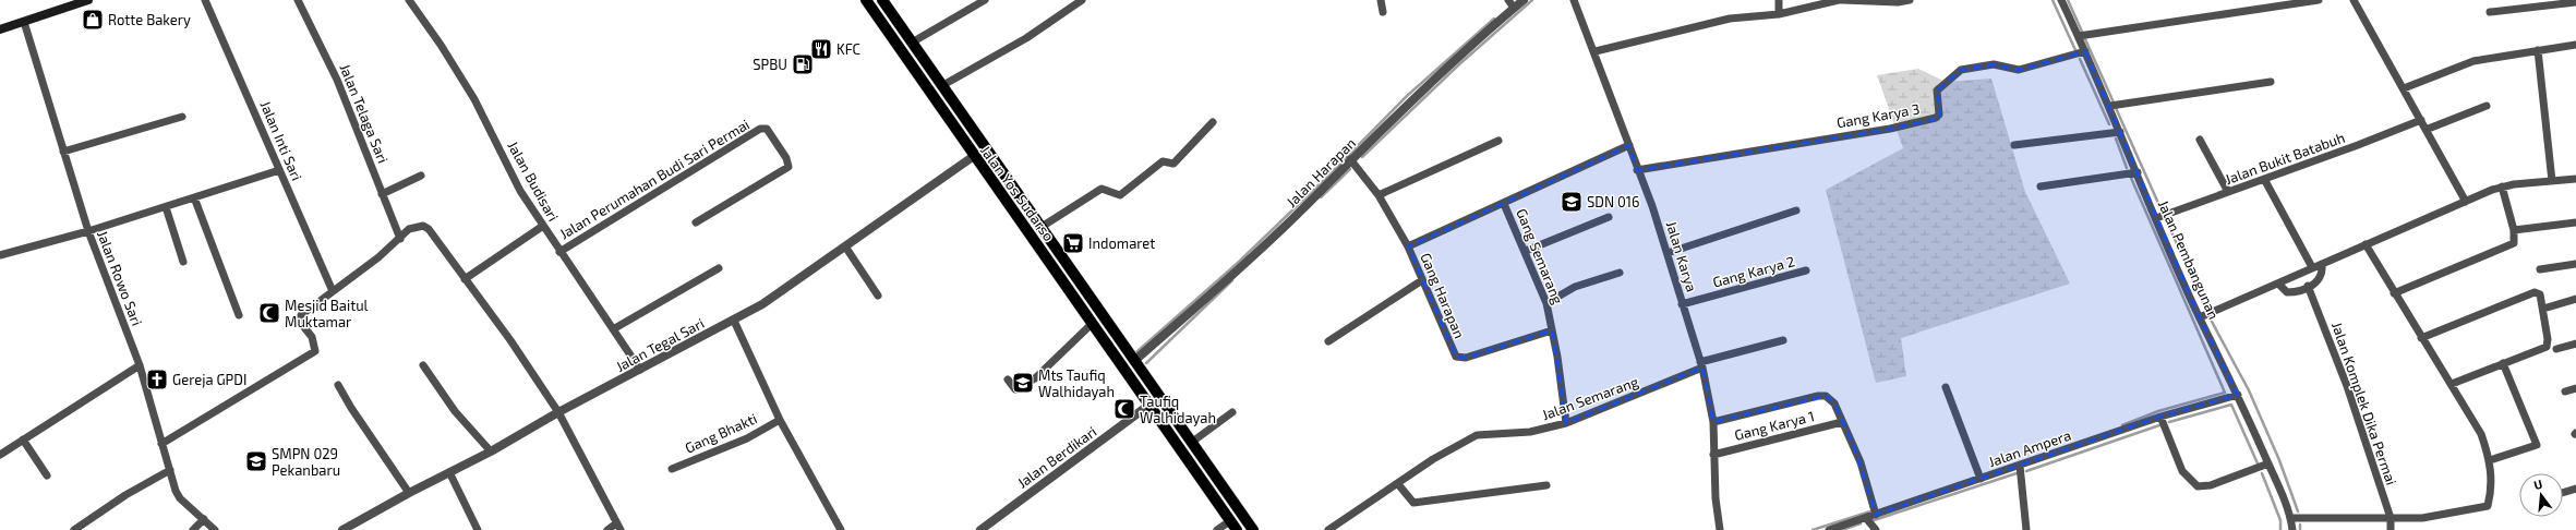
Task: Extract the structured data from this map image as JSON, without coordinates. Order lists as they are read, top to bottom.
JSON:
{
  "streets": {
    "main road": ["Jalan Yos Sudarso"],
    "street": [
      "Jalan Telaga Sari",
      "Gang Karya 3",
      "Jalan Inti Sari",
      "Jalan Bukit Batabuh",
      "Jalan Harapan",
      "Jalan Perumahan Budi Sari Permai",
      "Jalan Budisari",
      "Gang Semarang",
      "Jalan Karya",
      "Jalan Pembangunan",
      "Gang Karya 2",
      "Jalan Rowo Sari",
      "Gang Harapan",
      "Jalan Tegal Sari",
      "Jalan Semarang",
      "Jalan Komplek Dika Permai",
      "Gang Karya 1",
      "Gang Bhakti",
      "Jalan Ampera",
      "Jalan Berdikari"
    ]
  },
  "crossings": [
    ["Gang Karya 3", "Jalan Karya"],
    ["Gang Karya 3", "Jalan Pembangunan"],
    ["Jalan Bukit Batabuh", "Jalan Pembangunan"],
    ["Jalan Harapan", "Jalan Yos Sudarso"],
    ["Jalan Harapan", "Gang Harapan"],
    ["Jalan Perumahan Budi Sari Permai", "Jalan Budisari"],
    ["Jalan Budisari", "Jalan Tegal Sari"],
    ["Jalan Yos Sudarso", "Jalan Tegal Sari"],
    ["Jalan Yos Sudarso", "Jalan Berdikari"],
    ["Gang Semarang", "Jalan Karya"],
    ["Gang Semarang", "Gang Harapan"],
    ["Gang Semarang", "Jalan Semarang"],
    ["Jalan Karya", "Gang Karya 2"],
    ["Jalan Karya", "Jalan Semarang"],
    ["Jalan Karya", "Gang Karya 1"],
    ["Jalan Pembangunan", "Jalan Ampera"]
  ],
  "places": {
    "shop": ["Rotte Bakery"],
    "restaurant": ["KFC"],
    "fuel station": ["SPBU"],
    "school or university": ["SDN 016", "Mts Taufiq Walhidayah", "SMPN 029 Pekanbaru"],
    "supermarket": ["Indomaret"],
    "mosque": ["Mesjid Baitul Muktamar", "Taufiq Walhidayah"],
    "church": ["Gereja GPDI"]
  },
  "north": "top"
}
